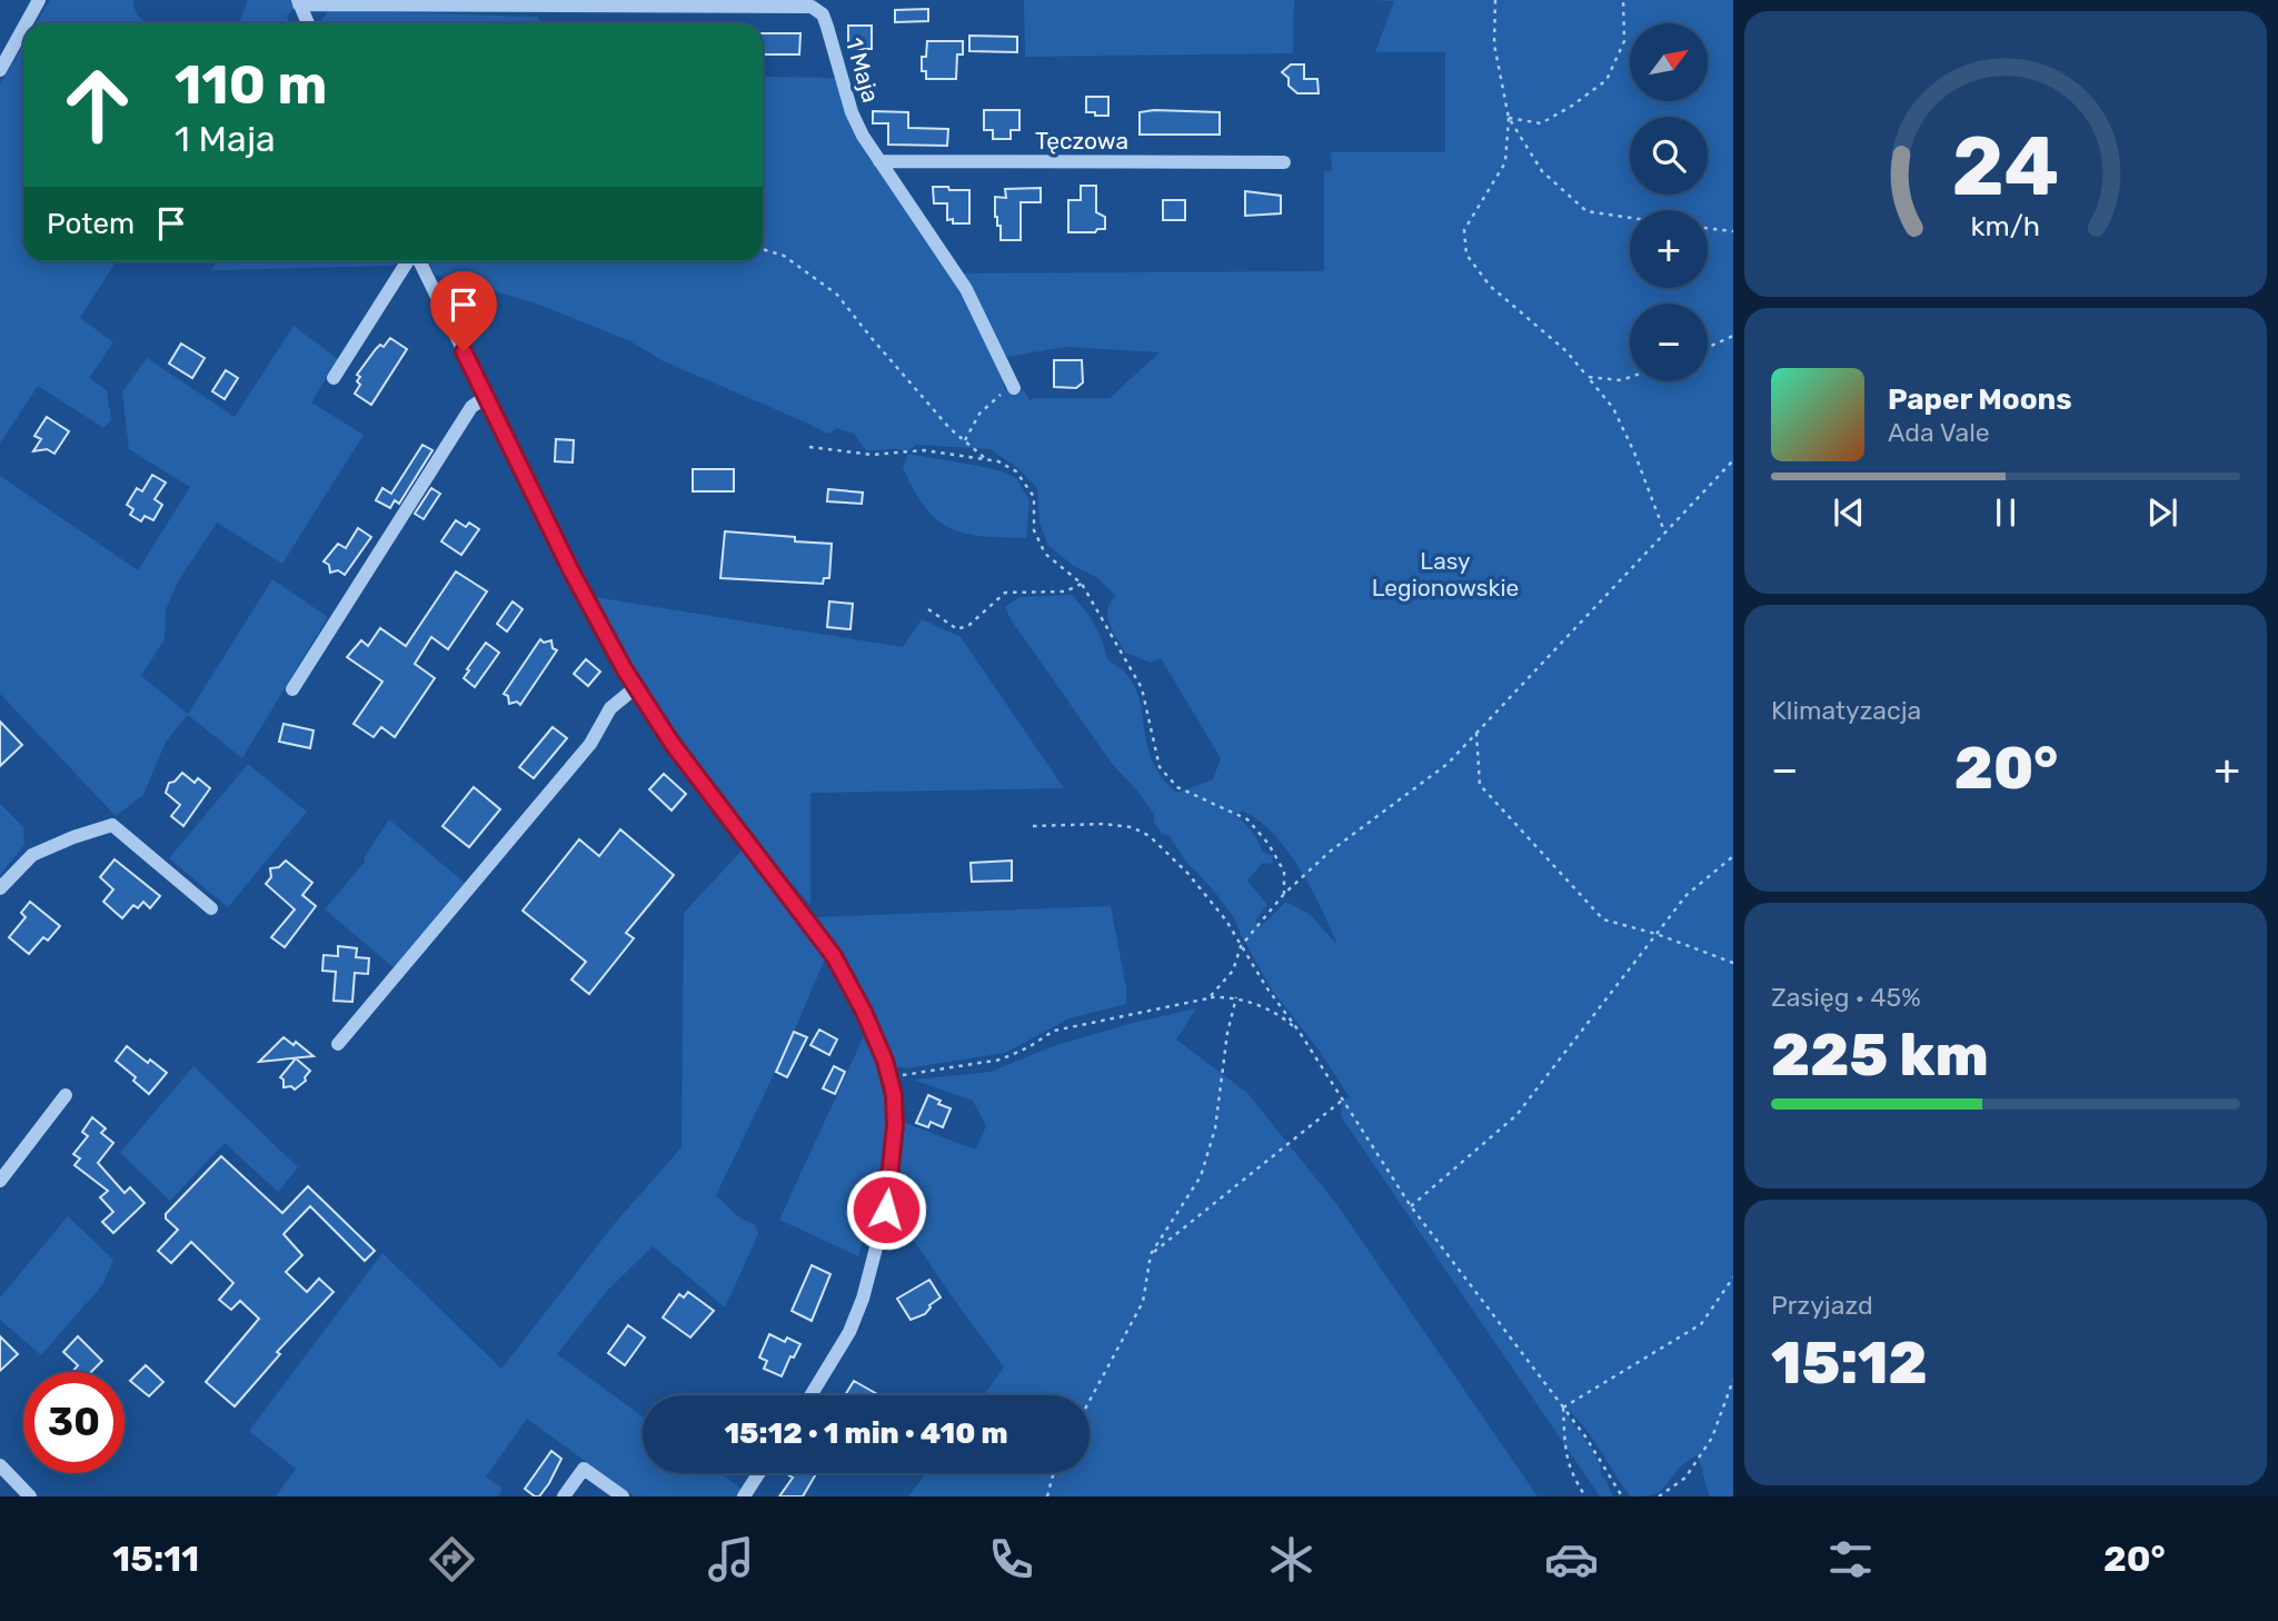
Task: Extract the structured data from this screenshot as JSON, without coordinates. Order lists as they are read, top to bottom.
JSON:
{
  "streets": {
    "street": ["1 Maja", "Tęczowa"]
  },
  "crossings": [
    ["1 Maja", "Tęczowa"]
  ],
  "parks": ["Lasy Legionowskie"],
  "north": "top right",
  "page": {
    "map_buttons": ["+", "−"],
    "turn": ["110 m", "1 Maja"],
    "then": "Potem",
    "song": ["Paper Moons", "Ada Vale"],
    "tile": [
      "Klimatyzacja",
      ["Zasięg · 45%", "225 km"],
      ["Przyjazd", "15:12"]
    ],
    "heat": ["−", "20°", "+"],
    "limit": "30",
    "trip": "15:12 · 1 min · 410 m",
    "tabs": ["15:11", "20°"],
    "gauge": ["24", "km/h"]
  }
}
